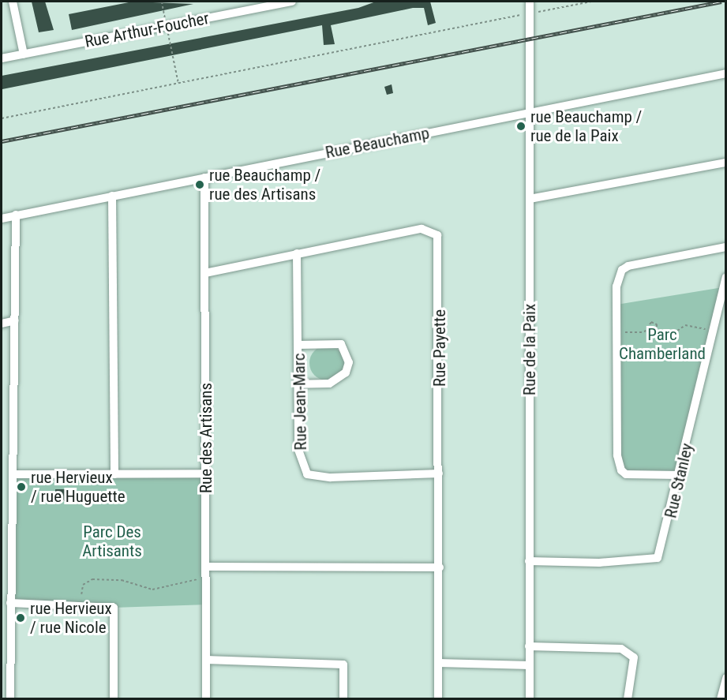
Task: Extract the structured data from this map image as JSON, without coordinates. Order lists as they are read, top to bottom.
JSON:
{
  "streets": {
    "street": [
      "Rue Arthur-Foucher",
      "Rue Beauchamp",
      "Rue Payette",
      "Rue de la Paix",
      "Rue Jean-Marc",
      "Rue des Artisans",
      "Rue Stanley"
    ]
  },
  "crossings": [
    ["Rue Beauchamp", "Rue de la Paix"],
    ["Rue Beauchamp", "Rue des Artisans"],
    ["Rue Payette", "Rue Jean-Marc"],
    ["Rue Payette", "Rue des Artisans"],
    ["Rue de la Paix", "Rue Stanley"]
  ],
  "parks": ["Parc Chamberland", "Parc Des Artisants"],
  "places": [
    "rue Beauchamp / rue de la Paix",
    "rue Beauchamp / rue des Artisans",
    "rue Hervieux / rue Huguette",
    "rue Hervieux / rue Nicole"
  ]
}
